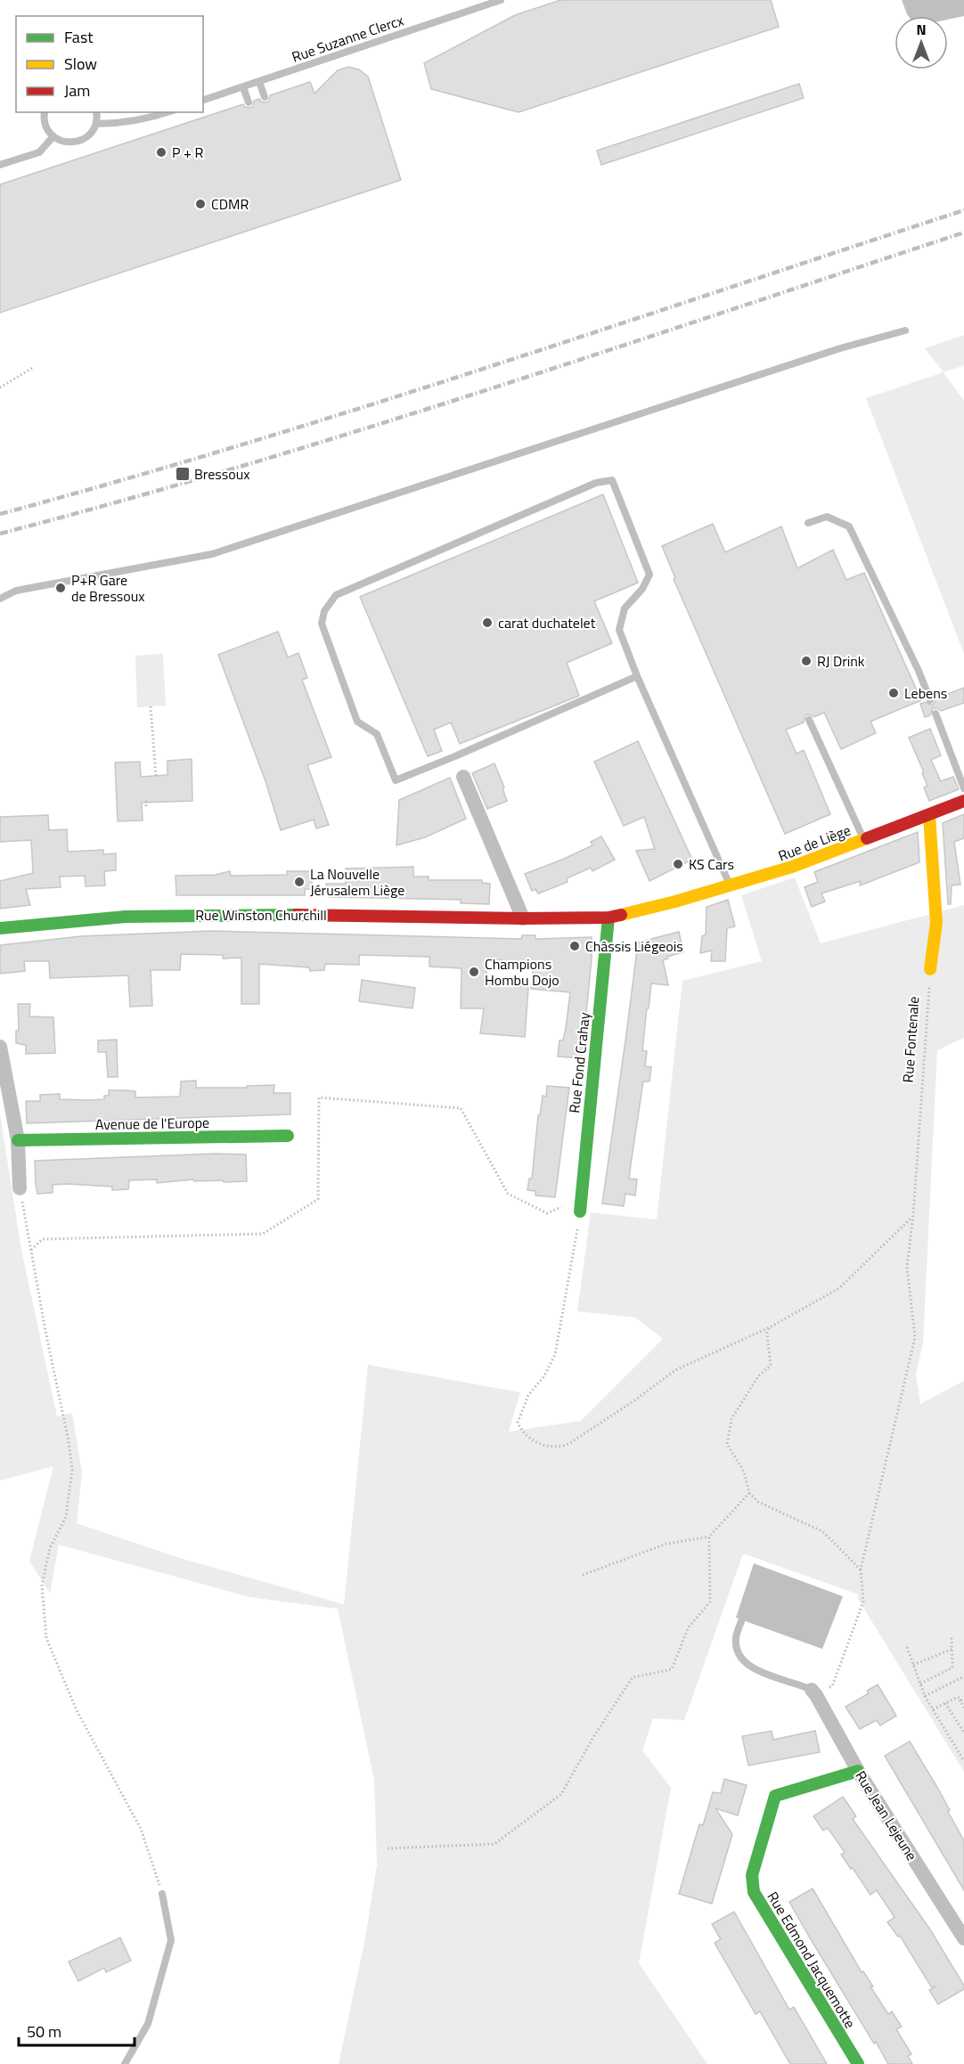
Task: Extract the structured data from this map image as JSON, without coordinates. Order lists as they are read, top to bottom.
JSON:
{
  "streets": {
    "street": [
      "Rue de Liège",
      "Rue Winston Churchill",
      "Rue Fond Crahay",
      "Avenue de l'Europe",
      "Rue Jean Lejeune",
      "Rue Edmond Jacquemotte"
    ],
    "lane": ["Rue Suzanne Clercx"],
    "path": ["Rue Fontenale"]
  },
  "crossings": [
    ["Rue de Liège", "Rue Winston Churchill"],
    ["Rue Winston Churchill", "Rue Fond Crahay"],
    ["Rue Fontenale", "Rue Jean Lejeune"],
    ["Rue Jean Lejeune", "Rue Edmond Jacquemotte"]
  ],
  "places": {
    "other": [
      "P + R",
      "CDMR",
      "P+R Gare de Bressoux",
      "carat duchatelet",
      "RJ Drink",
      "Lebens",
      "KS Cars",
      "La Nouvelle Jérusalem Liège",
      "Châssis Liégeois",
      "Champions Hombu Dojo"
    ],
    "transit": ["Bressoux"]
  },
  "legend": ["Fast", "Slow", "Jam"],
  "scale_bar": "50 m",
  "north": "top"
}
